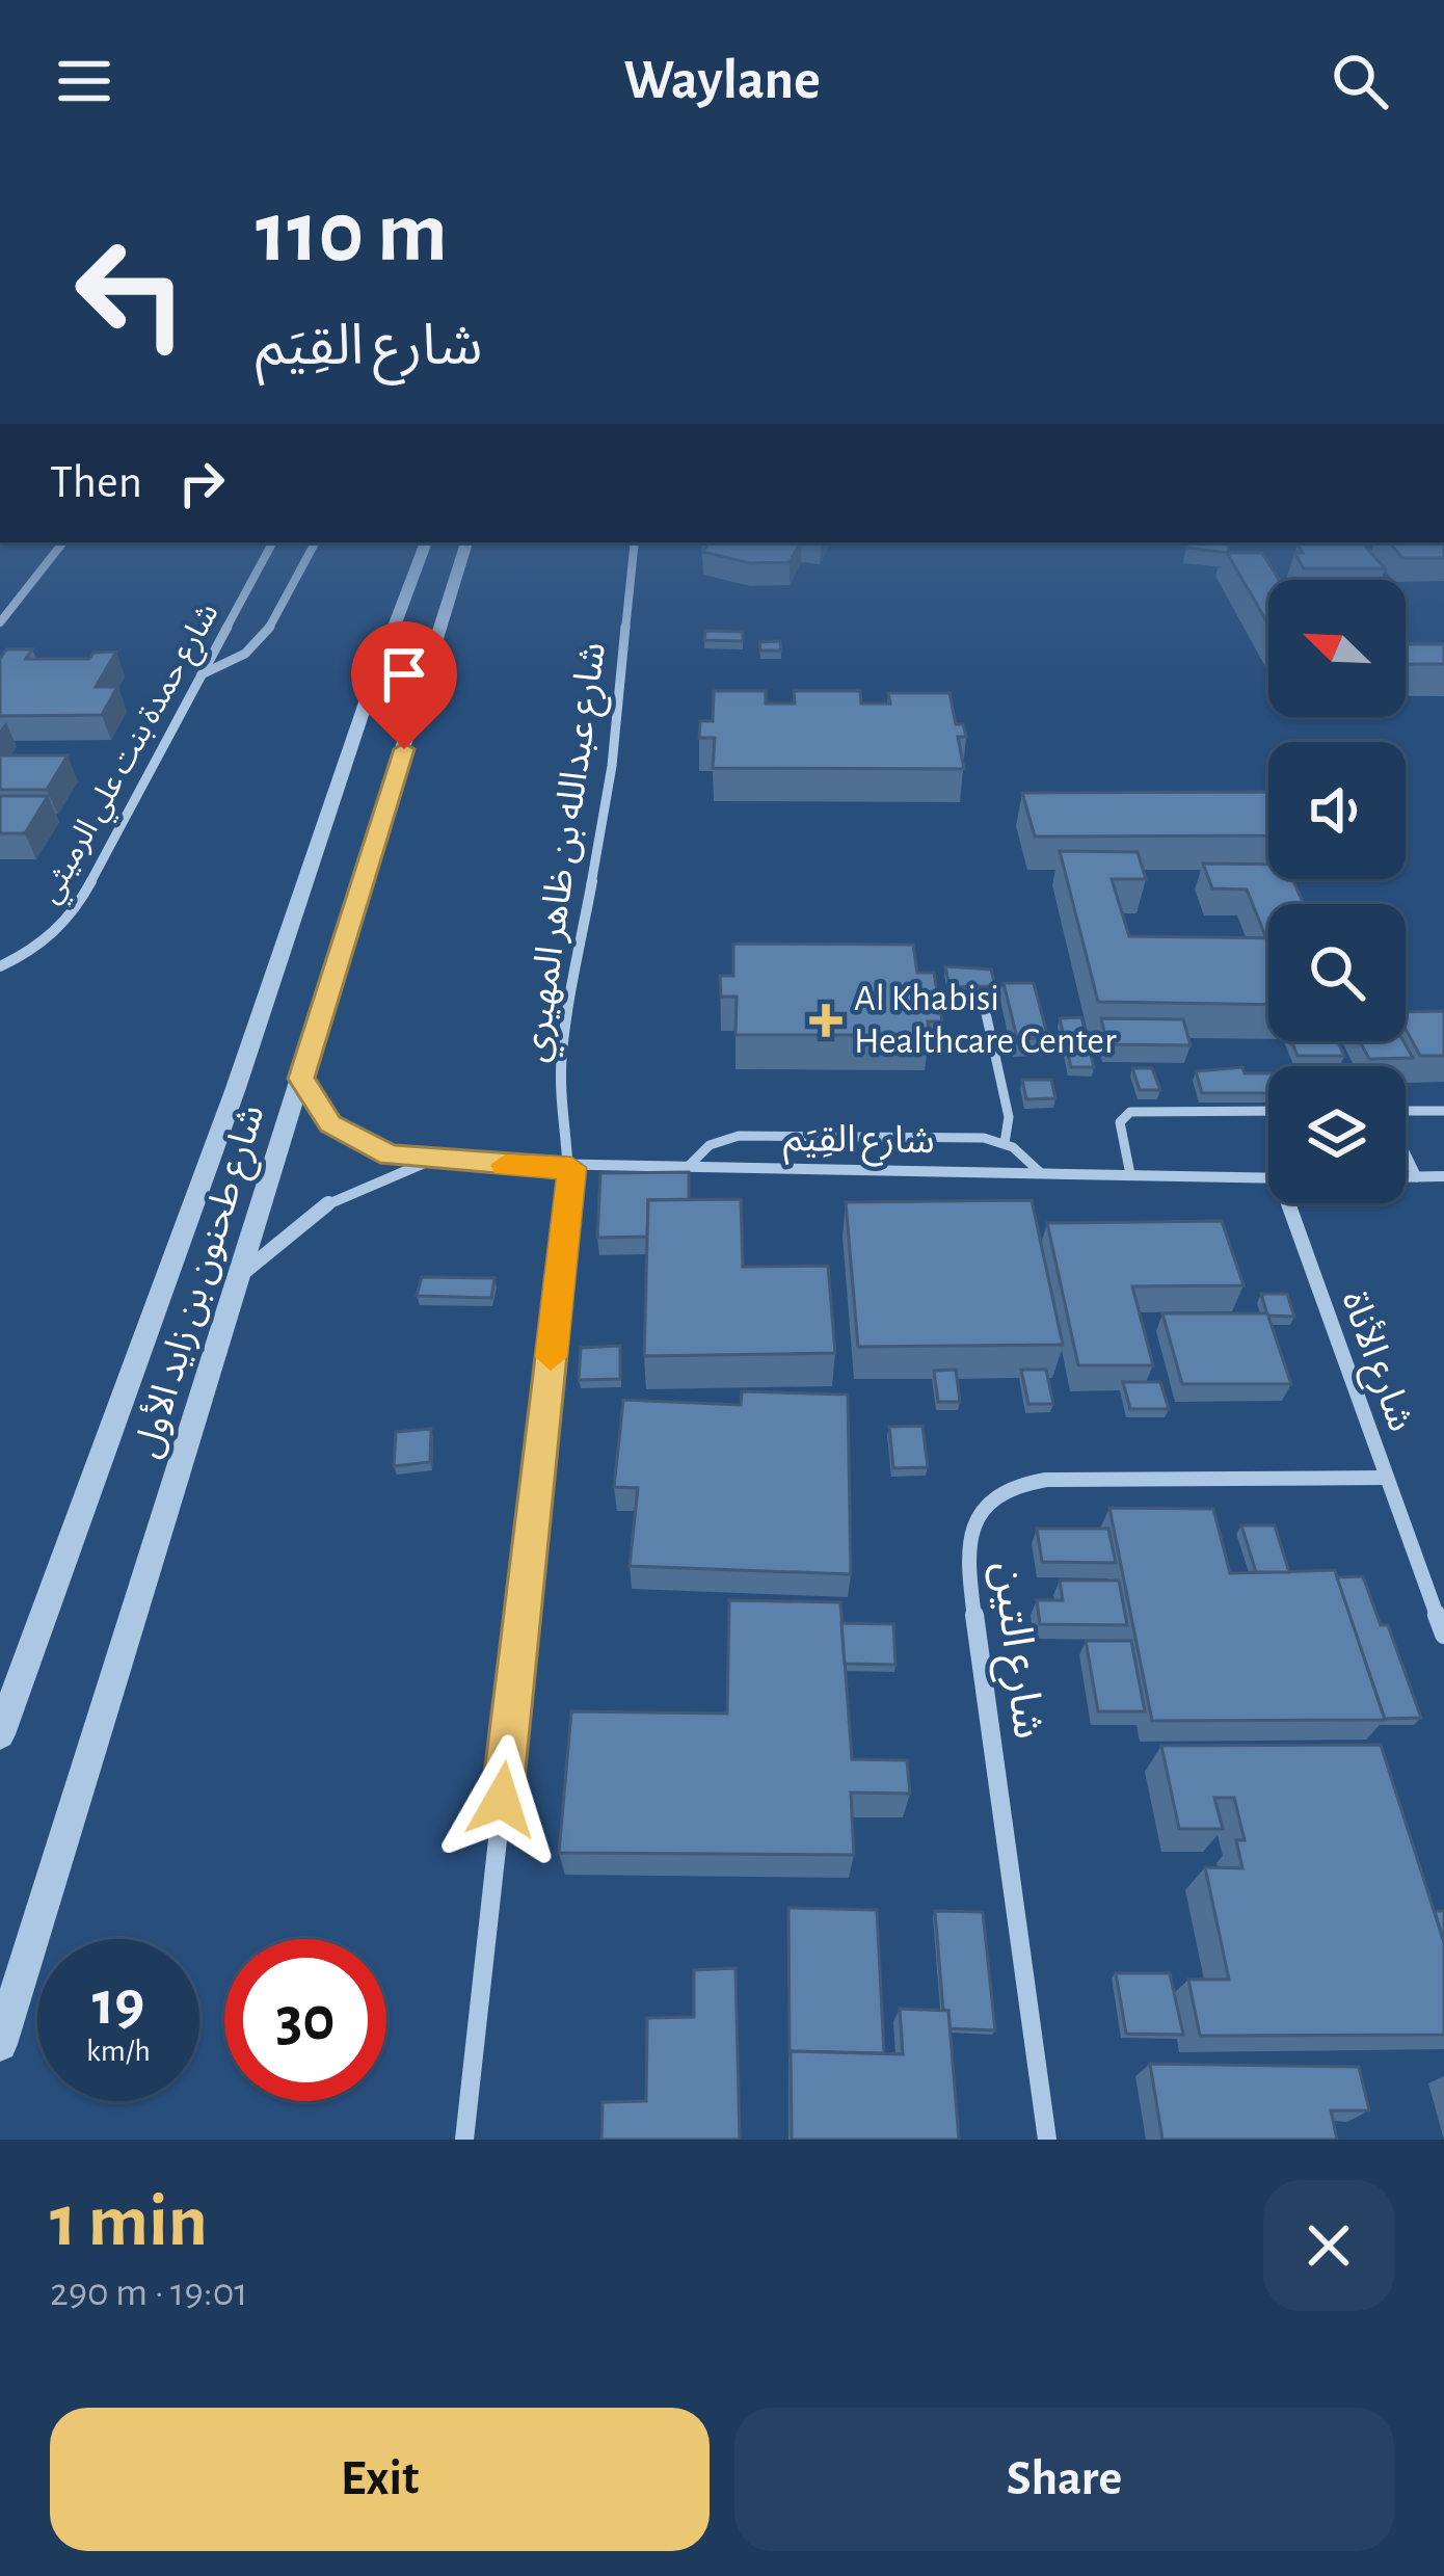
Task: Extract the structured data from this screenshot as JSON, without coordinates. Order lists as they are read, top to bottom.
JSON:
{
  "streets": {
    "street": [
      "شارع حمدة بنت علي الرميثي",
      "شارع عبدالله بن ظاهر المهيري",
      "شارع القِيَم",
      "شارع طحنون بن زايد الأول",
      "شارع الأناة",
      "شارع التين"
    ]
  },
  "crossings": [
    ["شارع عبدالله بن ظاهر المهيري", "شارع القِيَم"],
    ["شارع القِيَم", "شارع طحنون بن زايد الأول"],
    ["شارع الأناة", "شارع التين"]
  ],
  "places": {
    "health": ["Al Khabisi Healthcare Center"]
  },
  "north": "top left",
  "page": {
    "header": "Waylane",
    "turn": ["110 m", "شارع القِيَم"],
    "then": "Then",
    "speed": "19 km/h",
    "limit": "30",
    "heading": ["1 min", "290 m · 19:01"],
    "buttons": ["Exit", "Share"]
  }
}
